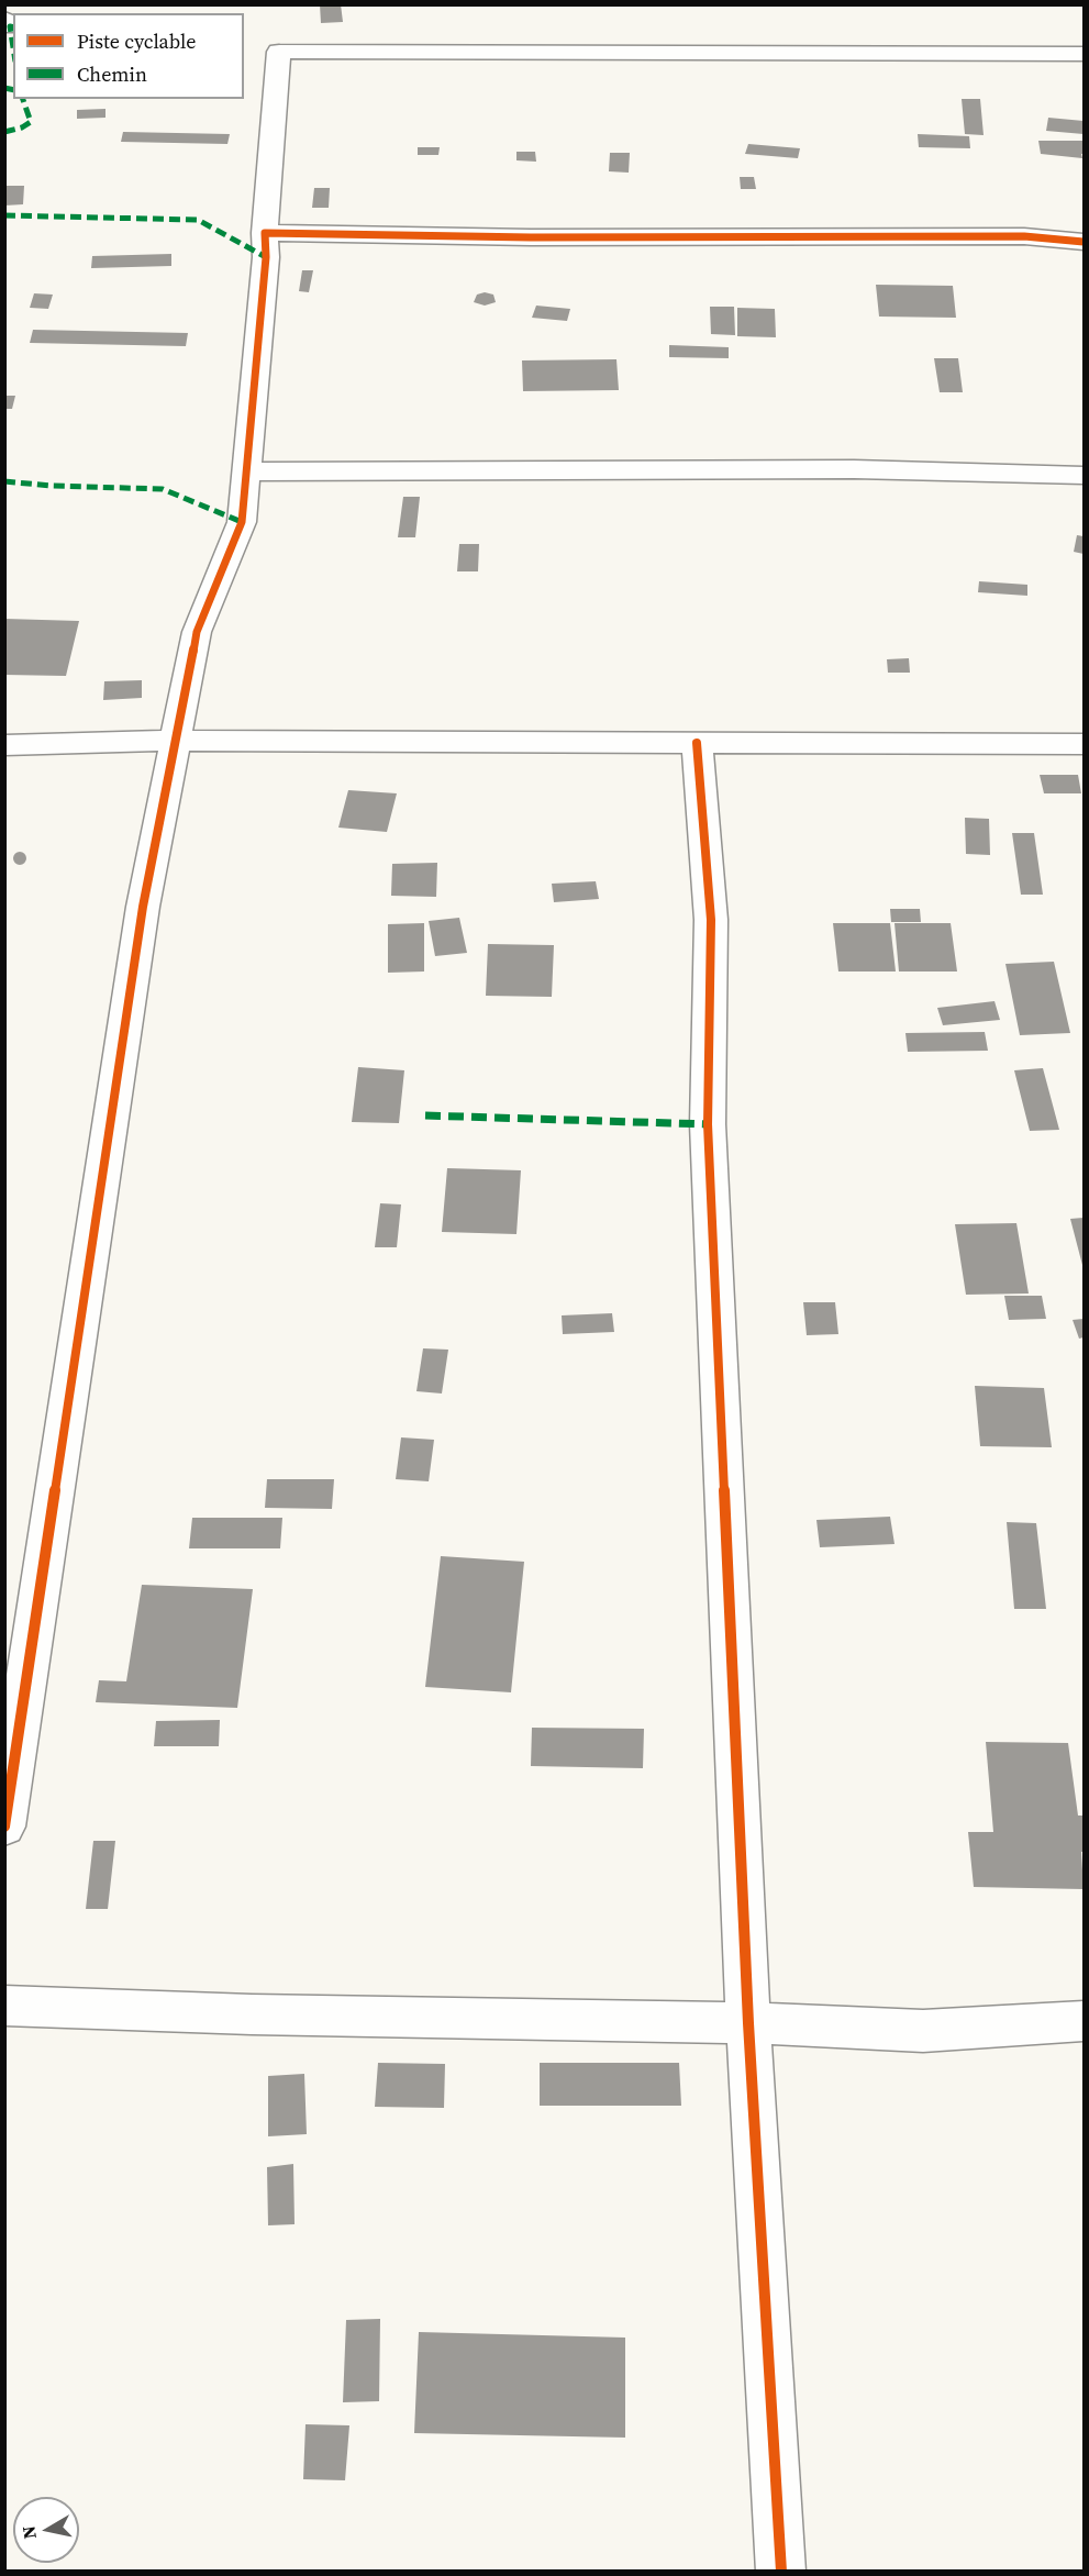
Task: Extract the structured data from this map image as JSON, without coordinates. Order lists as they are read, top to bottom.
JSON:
{
  "legend": ["Piste cyclable", "Chemin"],
  "north": "left"
}
